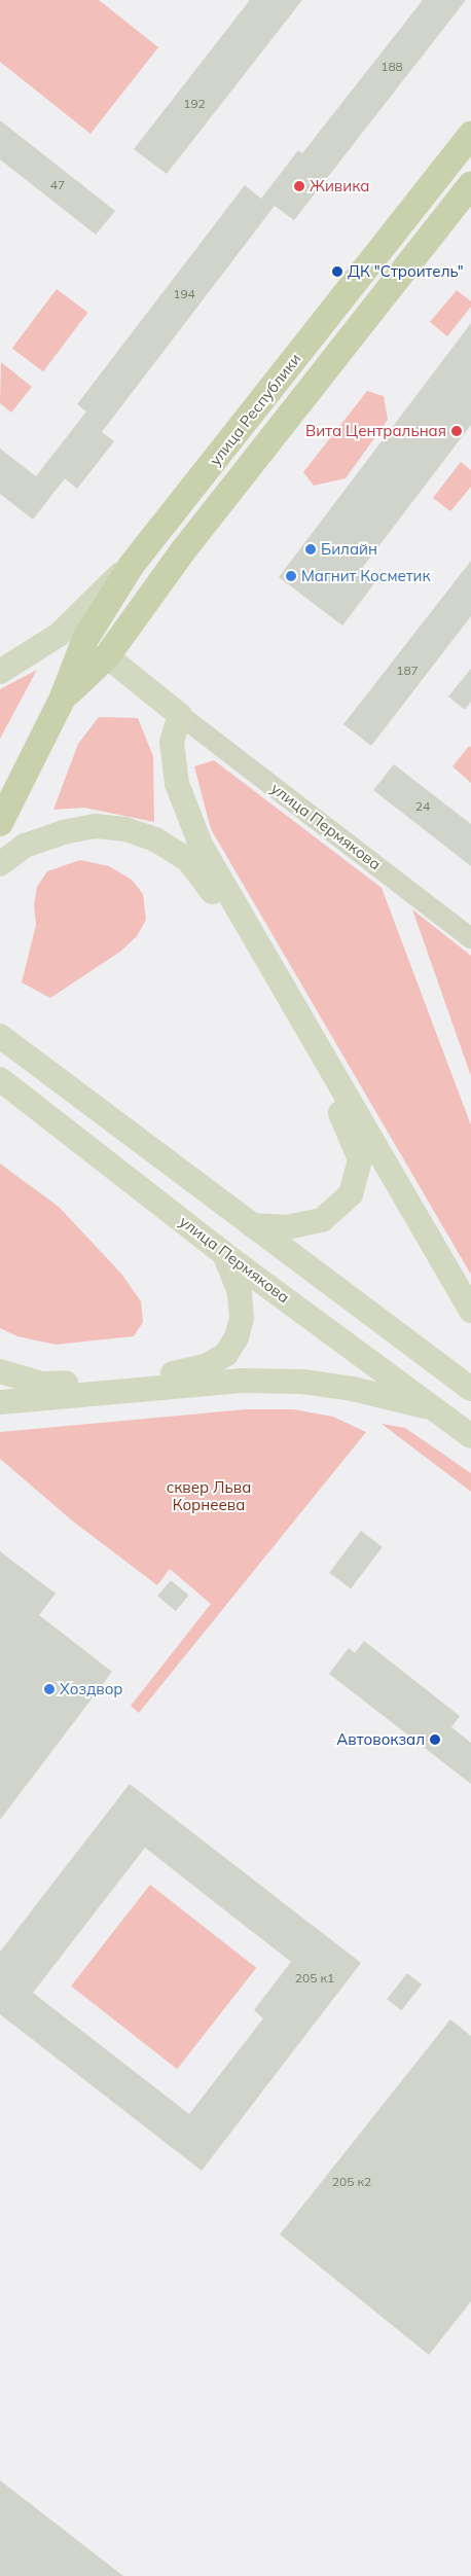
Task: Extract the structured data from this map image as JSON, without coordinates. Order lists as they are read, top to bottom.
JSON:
{
  "streets": {
    "main road": ["улица Республики", "улица Пермякова"]
  },
  "parks": ["сквер Льва Корнеева"],
  "places": [
    "Живика",
    "ДК \"Строитель\"",
    "Вита Центральная",
    "Билайн",
    "Магнит Косметик",
    "Хоздвор",
    "Автовокзал"
  ],
  "house_numbers": [
    "188",
    "192",
    "47",
    "194",
    "187",
    "24",
    "205 к1",
    "205 к2"
  ]
}
